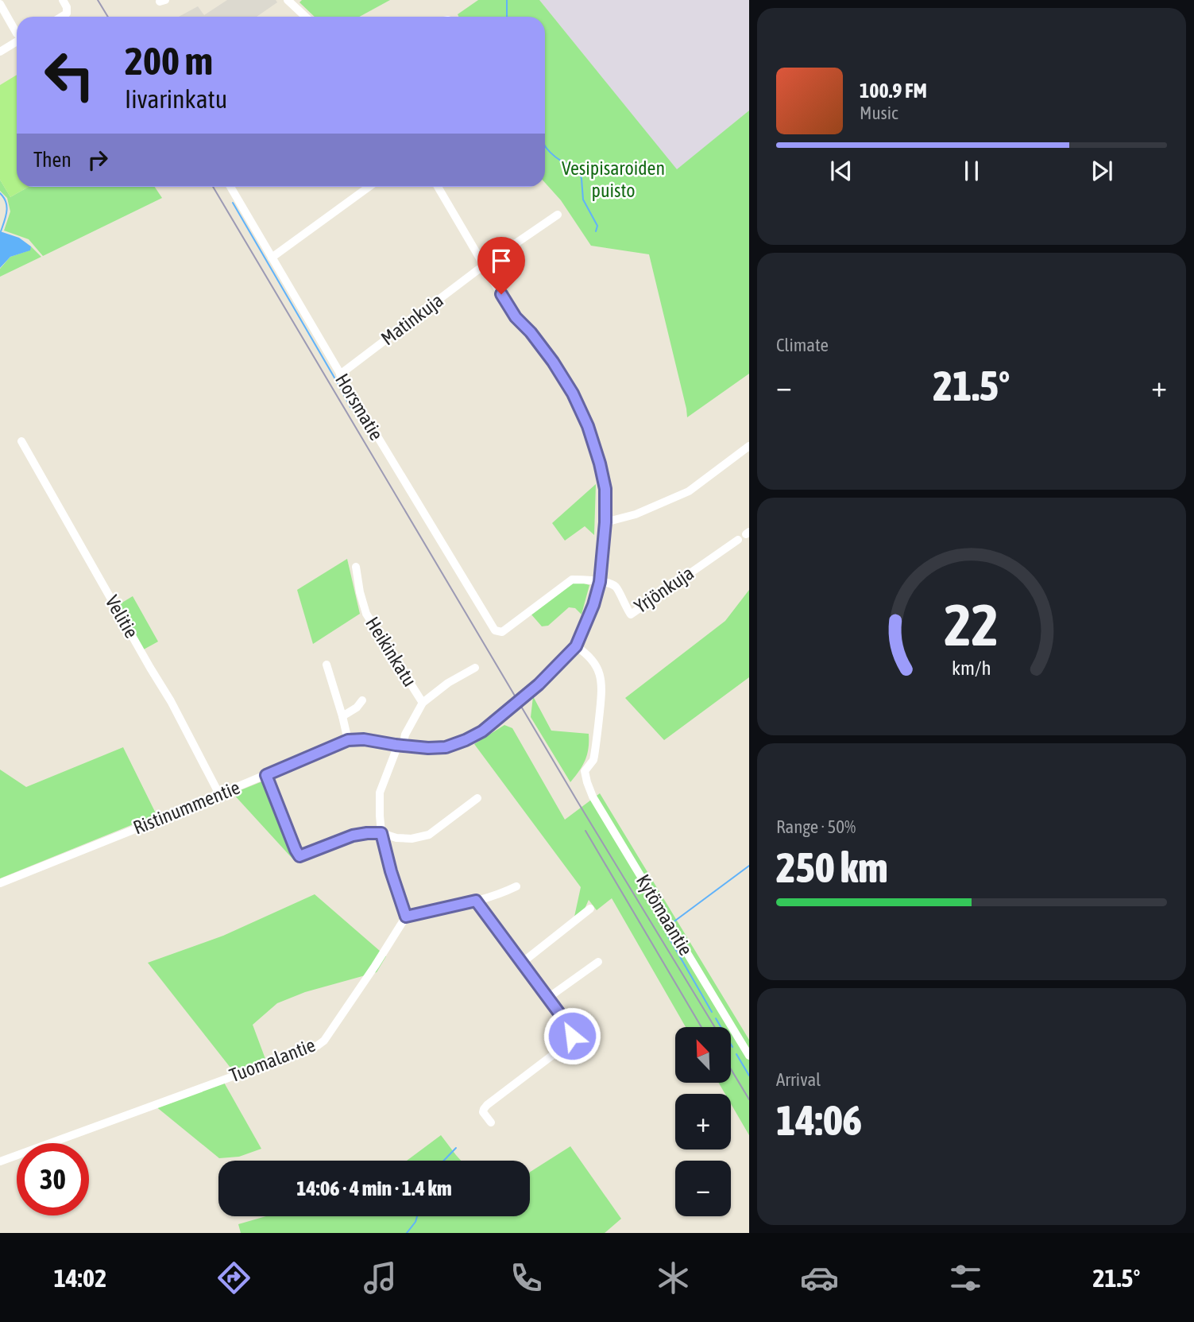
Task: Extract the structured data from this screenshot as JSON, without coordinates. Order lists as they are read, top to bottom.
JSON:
{
  "streets": {
    "street": [
      "Matinkuja",
      "Horsmatie",
      "Yrjönkuja",
      "Velitie",
      "Heikinkatu",
      "Ristinummentie",
      "Kytömaantie",
      "Tuomalantie"
    ]
  },
  "crossings": [
    ["Matinkuja", "Horsmatie"],
    ["Matinkuja", "Ristinummentie"],
    ["Horsmatie", "Yrjönkuja"],
    ["Horsmatie", "Ristinummentie"],
    ["Yrjönkuja", "Ristinummentie"],
    ["Velitie", "Ristinummentie"],
    ["Ristinummentie", "Kytömaantie"]
  ],
  "parks": ["Vesipisaroiden puisto"],
  "north": "top left",
  "page": {
    "turn": ["200 m", "Iivarinkatu"],
    "song": ["100.9 FM", "Music"],
    "then": "Then",
    "tile": [
      "Climate",
      ["Range · 50%", "250 km"],
      ["Arrival", "14:06"]
    ],
    "heat": ["−", "21.5°", "+"],
    "map_buttons": ["+", "−"],
    "limit": "30",
    "trip": "14:06 · 4 min · 1.4 km",
    "tabs": ["14:02", "21.5°"],
    "gauge": ["22", "km/h"]
  }
}
